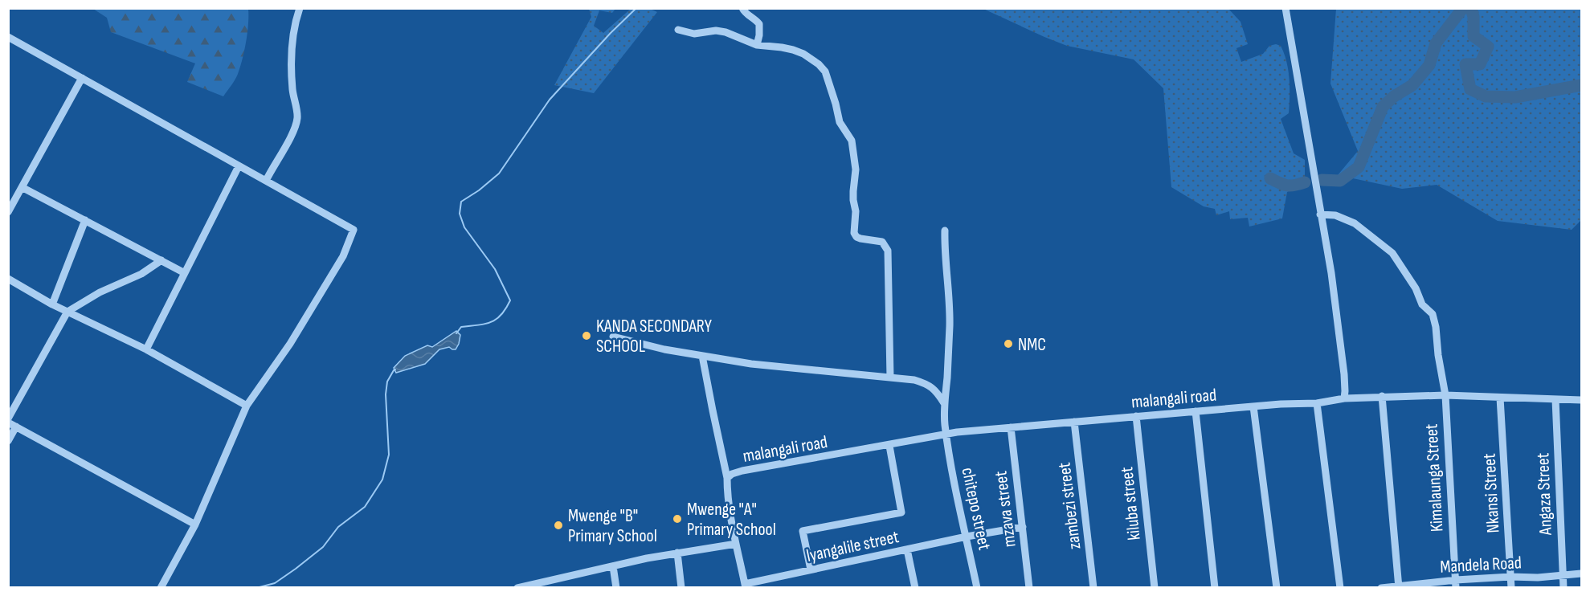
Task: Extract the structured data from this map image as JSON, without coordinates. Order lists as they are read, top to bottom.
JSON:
{
  "streets": {
    "street": [
      "malangali road",
      "Kimalaunga Street",
      "Nkansi Street",
      "Angaza Street",
      "kiluba street",
      "zambezi street",
      "chitepo street",
      "mzava street",
      "lyangalile street",
      "Mandela Road"
    ]
  },
  "crossings": [
    ["malangali road", "Kimalaunga Street"],
    ["malangali road", "Nkansi Street"],
    ["malangali road", "Angaza Street"],
    ["malangali road", "kiluba street"],
    ["malangali road", "zambezi street"],
    ["malangali road", "chitepo street"],
    ["malangali road", "mzava street"],
    ["malangali road", "lyangalile street"],
    ["Kimalaunga Street", "Mandela Road"],
    ["Nkansi Street", "Mandela Road"],
    ["Angaza Street", "Mandela Road"],
    ["chitepo street", "lyangalile street"],
    ["mzava street", "lyangalile street"]
  ],
  "places": [
    "KANDA SECONDARY SCHOOL",
    "NMC",
    "Mwenge \"A\" Primary School",
    "Mwenge \"B\" Primary School"
  ]
}
